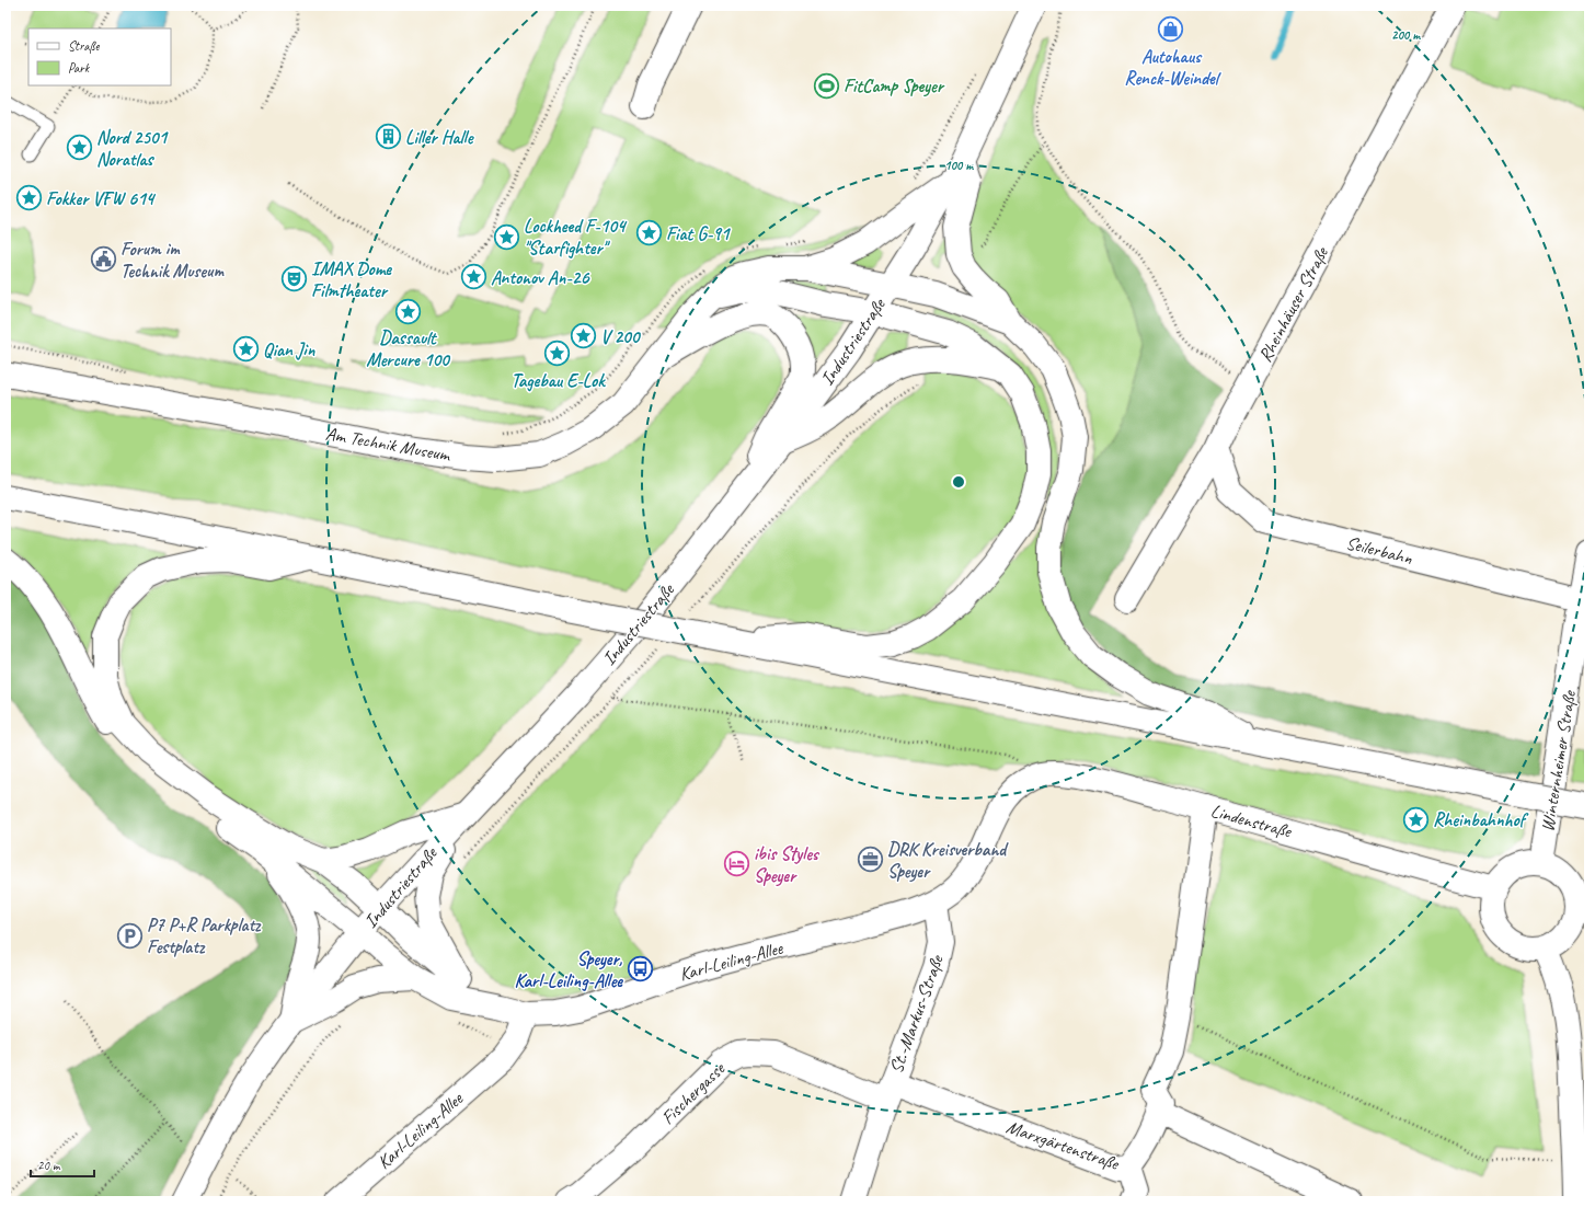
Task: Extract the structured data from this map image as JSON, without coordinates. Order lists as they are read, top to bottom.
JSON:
{
  "streets": {
    "street": [
      "Rheinhäuser Straße",
      "Industriestraße",
      "Am Technik Museum",
      "Seilerbahn",
      "Winternheimer Straße",
      "Lindenstraße",
      "Karl-Leiling-Allee",
      "St.-Markus-Straße",
      "Fischergasse",
      "Marxgärtenstraße"
    ]
  },
  "crossings": [
    ["Rheinhäuser Straße", "Seilerbahn"],
    ["Industriestraße", "Am Technik Museum"],
    ["Industriestraße", "Karl-Leiling-Allee"],
    ["Seilerbahn", "Winternheimer Straße"],
    ["Winternheimer Straße", "Lindenstraße"],
    ["Lindenstraße", "Karl-Leiling-Allee"],
    ["Lindenstraße", "St.-Markus-Straße"],
    ["Karl-Leiling-Allee", "St.-Markus-Straße"],
    ["St.-Markus-Straße", "Fischergasse"],
    ["St.-Markus-Straße", "Marxgärtenstraße"],
    ["Fischergasse", "Marxgärtenstraße"]
  ],
  "places": {
    "shop": ["Autohaus Renck-Weindel"],
    "sports": ["FitCamp Speyer"],
    "building": ["Liller Halle"],
    "place": [
      "Nord 2501 Noratlas",
      "Fokker VFW 614",
      "Fiat G-91",
      "Lockheed F-104 \"Starfighter\"",
      "Antonov An-26",
      "Dassault Mercure 100",
      "V 200",
      "Qian Jin",
      "Tagebau E-Lok",
      "Rheinbahnhof"
    ],
    "public building": ["Forum im Technik Museum"],
    "theatre": ["IMAX Dome Filmtheater"],
    "office": ["DRK Kreisverband Speyer"],
    "hotel": ["ibis Styles Speyer"],
    "parking": ["P7 P+R Parkplatz Festplatz"],
    "bus stop": ["Speyer, Karl-Leiling-Allee"]
  },
  "legend": ["Straße", "Park"],
  "scale_bar": "20 m",
  "rings": ["200 m", "100 m"]
}
